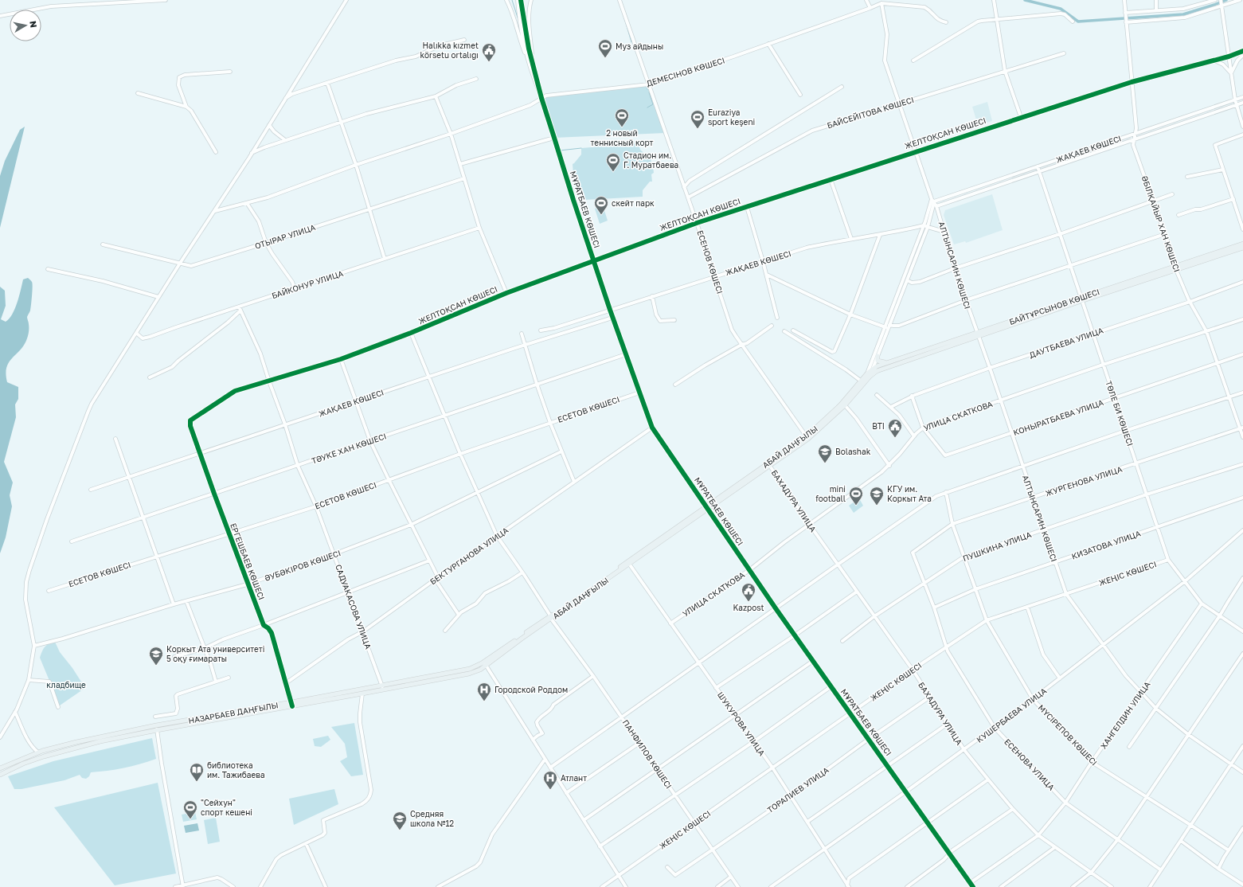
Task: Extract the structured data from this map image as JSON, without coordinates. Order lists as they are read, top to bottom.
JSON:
{
  "streets": {
    "main road": ["БАЙТҰРСЫНОВ КӨШЕСІ", "АБАЙ ДАҢҒЫЛЫ", "НАЗАРБАЕВ ДАҢҒЫЛЫ"],
    "street": [
      "ДЕМЕСІНОВ КӨШЕСІ",
      "БАЙСЕЙІТОВА КӨШЕСІ",
      "ЖЕЛТОҚСАН КӨШЕСІ",
      "ЖАҚАЕВ КӨШЕСІ",
      "МҰРАТБАЕВ КӨШЕСІ",
      "ӘБІЛҚАЙЫР ХАН КӨШЕСІ",
      "ОТЫРАР УЛИЦА",
      "ЕСЕНОВ КӨШЕСІ",
      "АЛТЫНСАРИН КӨШЕСІ",
      "БАЙКОНУР УЛИЦА",
      "ДАУТБАЕВА УЛИЦА",
      "ЕСЕТОВ КӨШЕСІ",
      "ТӨЛЕ БИ КӨШЕСІ",
      "УЛИЦА СКАТКОВА",
      "КОНЫРАТБАЕВА УЛИЦА",
      "ТӘУКЕ ХАН КӨШЕСІ",
      "ЖУРГЕНОВА УЛИЦА",
      "БАХАДУРА УЛИЦА",
      "КИЗАТОВА УЛИЦА",
      "ПУШКИНА УЛИЦА",
      "БЕКТУРГАНОВА УЛИЦА",
      "ЕРГЕШБАЕВ КӨШЕСІ",
      "ӘУБӘКІРОВ КӨШЕСІ",
      "ЖЕҢІС КӨШЕСІ",
      "САДУАКАСОВА УЛИЦА",
      "КУШЕРБАЕВА УЛИЦА",
      "ХАНГЕЛДИН УЛИЦА",
      "ШУКУРОВА УЛИЦА",
      "МҮСІРЕПОВ КӨШЕСІ",
      "ПАНФИЛОВ КӨШЕСІ",
      "ЕСЕНОВА УЛИЦА",
      "ТОРАЛИЕВ УЛИЦА"
    ]
  },
  "crossings": [
    ["ДЕМЕСІНОВ КӨШЕСІ", "МҰРАТБАЕВ КӨШЕСІ"],
    ["ДЕМЕСІНОВ КӨШЕСІ", "ЕСЕНОВ КӨШЕСІ"],
    ["БАЙСЕЙІТОВА КӨШЕСІ", "ЕСЕНОВ КӨШЕСІ"],
    ["ЖЕЛТОҚСАН КӨШЕСІ", "МҰРАТБАЕВ КӨШЕСІ"],
    ["ЖЕЛТОҚСАН КӨШЕСІ", "ӘБІЛҚАЙЫР ХАН КӨШЕСІ"],
    ["ЖЕЛТОҚСАН КӨШЕСІ", "ЕСЕНОВ КӨШЕСІ"],
    ["ЖЕЛТОҚСАН КӨШЕСІ", "АЛТЫНСАРИН КӨШЕСІ"],
    ["ЖЕЛТОҚСАН КӨШЕСІ", "ЕРГЕШБАЕВ КӨШЕСІ"],
    ["ЖЕЛТОҚСАН КӨШЕСІ", "САДУАКАСОВА УЛИЦА"],
    ["ЖАҚАЕВ КӨШЕСІ", "МҰРАТБАЕВ КӨШЕСІ"],
    ["ЖАҚАЕВ КӨШЕСІ", "ӘБІЛҚАЙЫР ХАН КӨШЕСІ"],
    ["ЖАҚАЕВ КӨШЕСІ", "ЕСЕНОВ КӨШЕСІ"],
    ["ЖАҚАЕВ КӨШЕСІ", "АЛТЫНСАРИН КӨШЕСІ"],
    ["ЖАҚАЕВ КӨШЕСІ", "ТӨЛЕ БИ КӨШЕСІ"],
    ["ЖАҚАЕВ КӨШЕСІ", "АБАЙ ДАҢҒЫЛЫ"],
    ["ЖАҚАЕВ КӨШЕСІ", "ЕРГЕШБАЕВ КӨШЕСІ"],
    ["ЖАҚАЕВ КӨШЕСІ", "САДУАКАСОВА УЛИЦА"],
    ["МҰРАТБАЕВ КӨШЕСІ", "ЕСЕТОВ КӨШЕСІ"],
    ["МҰРАТБАЕВ КӨШЕСІ", "УЛИЦА СКАТКОВА"],
    ["МҰРАТБАЕВ КӨШЕСІ", "АБАЙ ДАҢҒЫЛЫ"],
    ["МҰРАТБАЕВ КӨШЕСІ", "ТӘУКЕ ХАН КӨШЕСІ"],
    ["МҰРАТБАЕВ КӨШЕСІ", "БЕКТУРГАНОВА УЛИЦА"],
    ["МҰРАТБАЕВ КӨШЕСІ", "ЖЕҢІС КӨШЕСІ"],
    ["МҰРАТБАЕВ КӨШЕСІ", "КУШЕРБАЕВА УЛИЦА"],
    ["МҰРАТБАЕВ КӨШЕСІ", "ХАНГЕЛДИН УЛИЦА"],
    ["МҰРАТБАЕВ КӨШЕСІ", "ТОРАЛИЕВ УЛИЦА"],
    ["ӘБІЛҚАЙЫР ХАН КӨШЕСІ", "БАЙТҰРСЫНОВ КӨШЕСІ"],
    ["ӘБІЛҚАЙЫР ХАН КӨШЕСІ", "ДАУТБАЕВА УЛИЦА"],
    ["ӘБІЛҚАЙЫР ХАН КӨШЕСІ", "УЛИЦА СКАТКОВА"],
    ["ӘБІЛҚАЙЫР ХАН КӨШЕСІ", "КОНЫРАТБАЕВА УЛИЦА"],
    ["ӘБІЛҚАЙЫР ХАН КӨШЕСІ", "ЖУРГЕНОВА УЛИЦА"],
    ["ЕСЕНОВ КӨШЕСІ", "АБАЙ ДАҢҒЫЛЫ"],
    ["АЛТЫНСАРИН КӨШЕСІ", "БАЙТҰРСЫНОВ КӨШЕСІ"],
    ["АЛТЫНСАРИН КӨШЕСІ", "ДАУТБАЕВА УЛИЦА"],
    ["АЛТЫНСАРИН КӨШЕСІ", "УЛИЦА СКАТКОВА"],
    ["АЛТЫНСАРИН КӨШЕСІ", "КОНЫРАТБАЕВА УЛИЦА"],
    ["АЛТЫНСАРИН КӨШЕСІ", "АБАЙ ДАҢҒЫЛЫ"],
    ["АЛТЫНСАРИН КӨШЕСІ", "ЖУРГЕНОВА УЛИЦА"],
    ["АЛТЫНСАРИН КӨШЕСІ", "КИЗАТОВА УЛИЦА"],
    ["АЛТЫНСАРИН КӨШЕСІ", "ПУШКИНА УЛИЦА"],
    ["АЛТЫНСАРИН КӨШЕСІ", "ЖЕҢІС КӨШЕСІ"],
    ["АЛТЫНСАРИН КӨШЕСІ", "КУШЕРБАЕВА УЛИЦА"],
    ["АЛТЫНСАРИН КӨШЕСІ", "ХАНГЕЛДИН УЛИЦА"],
    ["БАЙКОНУР УЛИЦА", "САДУАКАСОВА УЛИЦА"],
    ["БАЙТҰРСЫНОВ КӨШЕСІ", "ТӨЛЕ БИ КӨШЕСІ"],
    ["БАЙТҰРСЫНОВ КӨШЕСІ", "АБАЙ ДАҢҒЫЛЫ"],
    ["ДАУТБАЕВА УЛИЦА", "ТӨЛЕ БИ КӨШЕСІ"],
    ["ЕСЕТОВ КӨШЕСІ", "ЕРГЕШБАЕВ КӨШЕСІ"],
    ["ЕСЕТОВ КӨШЕСІ", "САДУАКАСОВА УЛИЦА"],
    ["ТӨЛЕ БИ КӨШЕСІ", "УЛИЦА СКАТКОВА"],
    ["ТӨЛЕ БИ КӨШЕСІ", "КОНЫРАТБАЕВА УЛИЦА"],
    ["ТӨЛЕ БИ КӨШЕСІ", "ЖУРГЕНОВА УЛИЦА"],
    ["ТӨЛЕ БИ КӨШЕСІ", "КИЗАТОВА УЛИЦА"],
    ["ТӨЛЕ БИ КӨШЕСІ", "ПУШКИНА УЛИЦА"],
    ["ТӨЛЕ БИ КӨШЕСІ", "ЖЕҢІС КӨШЕСІ"],
    ["ТӨЛЕ БИ КӨШЕСІ", "КУШЕРБАЕВА УЛИЦА"],
    ["ТӨЛЕ БИ КӨШЕСІ", "ХАНГЕЛДИН УЛИЦА"],
    ["УЛИЦА СКАТКОВА", "КОНЫРАТБАЕВА УЛИЦА"],
    ["УЛИЦА СКАТКОВА", "БАХАДУРА УЛИЦА"],
    ["УЛИЦА СКАТКОВА", "ШУКУРОВА УЛИЦА"],
    ["АБАЙ ДАҢҒЫЛЫ", "БАХАДУРА УЛИЦА"],
    ["АБАЙ ДАҢҒЫЛЫ", "НАЗАРБАЕВ ДАҢҒЫЛЫ"],
    ["АБАЙ ДАҢҒЫЛЫ", "ШУКУРОВА УЛИЦА"],
    ["АБАЙ ДАҢҒЫЛЫ", "ПАНФИЛОВ КӨШЕСІ"],
    ["ТӘУКЕ ХАН КӨШЕСІ", "ЕРГЕШБАЕВ КӨШЕСІ"],
    ["ТӘУКЕ ХАН КӨШЕСІ", "САДУАКАСОВА УЛИЦА"],
    ["ЖУРГЕНОВА УЛИЦА", "МҮСІРЕПОВ КӨШЕСІ"],
    ["ЖУРГЕНОВА УЛИЦА", "ЕСЕНОВА УЛИЦА"],
    ["БАХАДУРА УЛИЦА", "ПУШКИНА УЛИЦА"],
    ["БАХАДУРА УЛИЦА", "ЖЕҢІС КӨШЕСІ"],
    ["БАХАДУРА УЛИЦА", "КУШЕРБАЕВА УЛИЦА"],
    ["БАХАДУРА УЛИЦА", "ХАНГЕЛДИН УЛИЦА"],
    ["БАХАДУРА УЛИЦА", "ТОРАЛИЕВ УЛИЦА"],
    ["КИЗАТОВА УЛИЦА", "МҮСІРЕПОВ КӨШЕСІ"],
    ["КИЗАТОВА УЛИЦА", "ЕСЕНОВА УЛИЦА"],
    ["ПУШКИНА УЛИЦА", "МҮСІРЕПОВ КӨШЕСІ"],
    ["ПУШКИНА УЛИЦА", "ЕСЕНОВА УЛИЦА"],
    ["БЕКТУРГАНОВА УЛИЦА", "ЕРГЕШБАЕВ КӨШЕСІ"],
    ["БЕКТУРГАНОВА УЛИЦА", "САДУАКАСОВА УЛИЦА"],
    ["ЕРГЕШБАЕВ КӨШЕСІ", "ӘУБӘКІРОВ КӨШЕСІ"],
    ["ЕРГЕШБАЕВ КӨШЕСІ", "НАЗАРБАЕВ ДАҢҒЫЛЫ"],
    ["ӘУБӘКІРОВ КӨШЕСІ", "САДУАКАСОВА УЛИЦА"],
    ["ЖЕҢІС КӨШЕСІ", "ШУКУРОВА УЛИЦА"],
    ["ЖЕҢІС КӨШЕСІ", "МҮСІРЕПОВ КӨШЕСІ"],
    ["ЖЕҢІС КӨШЕСІ", "ПАНФИЛОВ КӨШЕСІ"],
    ["ЖЕҢІС КӨШЕСІ", "ЕСЕНОВА УЛИЦА"],
    ["САДУАКАСОВА УЛИЦА", "НАЗАРБАЕВ ДАҢҒЫЛЫ"],
    ["НАЗАРБАЕВ ДАҢҒЫЛЫ", "ПАНФИЛОВ КӨШЕСІ"],
    ["КУШЕРБАЕВА УЛИЦА", "ШУКУРОВА УЛИЦА"],
    ["КУШЕРБАЕВА УЛИЦА", "МҮСІРЕПОВ КӨШЕСІ"],
    ["КУШЕРБАЕВА УЛИЦА", "ЕСЕНОВА УЛИЦА"],
    ["ХАНГЕЛДИН УЛИЦА", "МҮСІРЕПОВ КӨШЕСІ"],
    ["ХАНГЕЛДИН УЛИЦА", "ЕСЕНОВА УЛИЦА"],
    ["ШУКУРОВА УЛИЦА", "ТОРАЛИЕВ УЛИЦА"],
    ["ПАНФИЛОВ КӨШЕСІ", "ТОРАЛИЕВ УЛИЦА"]
  ],
  "parks": ["кладбище"],
  "places": {
    "sports": [
      "Муз айдыны",
      "2 новый теннисный корт",
      "Euraziya sport keşeni",
      "Стадион им. Г. Муратбаева",
      "скейт парк",
      "mini football",
      "\"Сейхун\" спорт кешені"
    ],
    "public building": ["Halıkka kızmet körsetu ortalığı", "BTI", "Kazpost"],
    "school or university": [
      "Bolashak",
      "КГУ им. Коркыт Ата",
      "Коркыт Ата университеті 5 оқу ғимараты",
      "Средняя школа №12"
    ],
    "hospital": ["Городской Роддом", "Атлант"],
    "library": ["библиотека им. Тажибаева"]
  },
  "north": "right"
}
